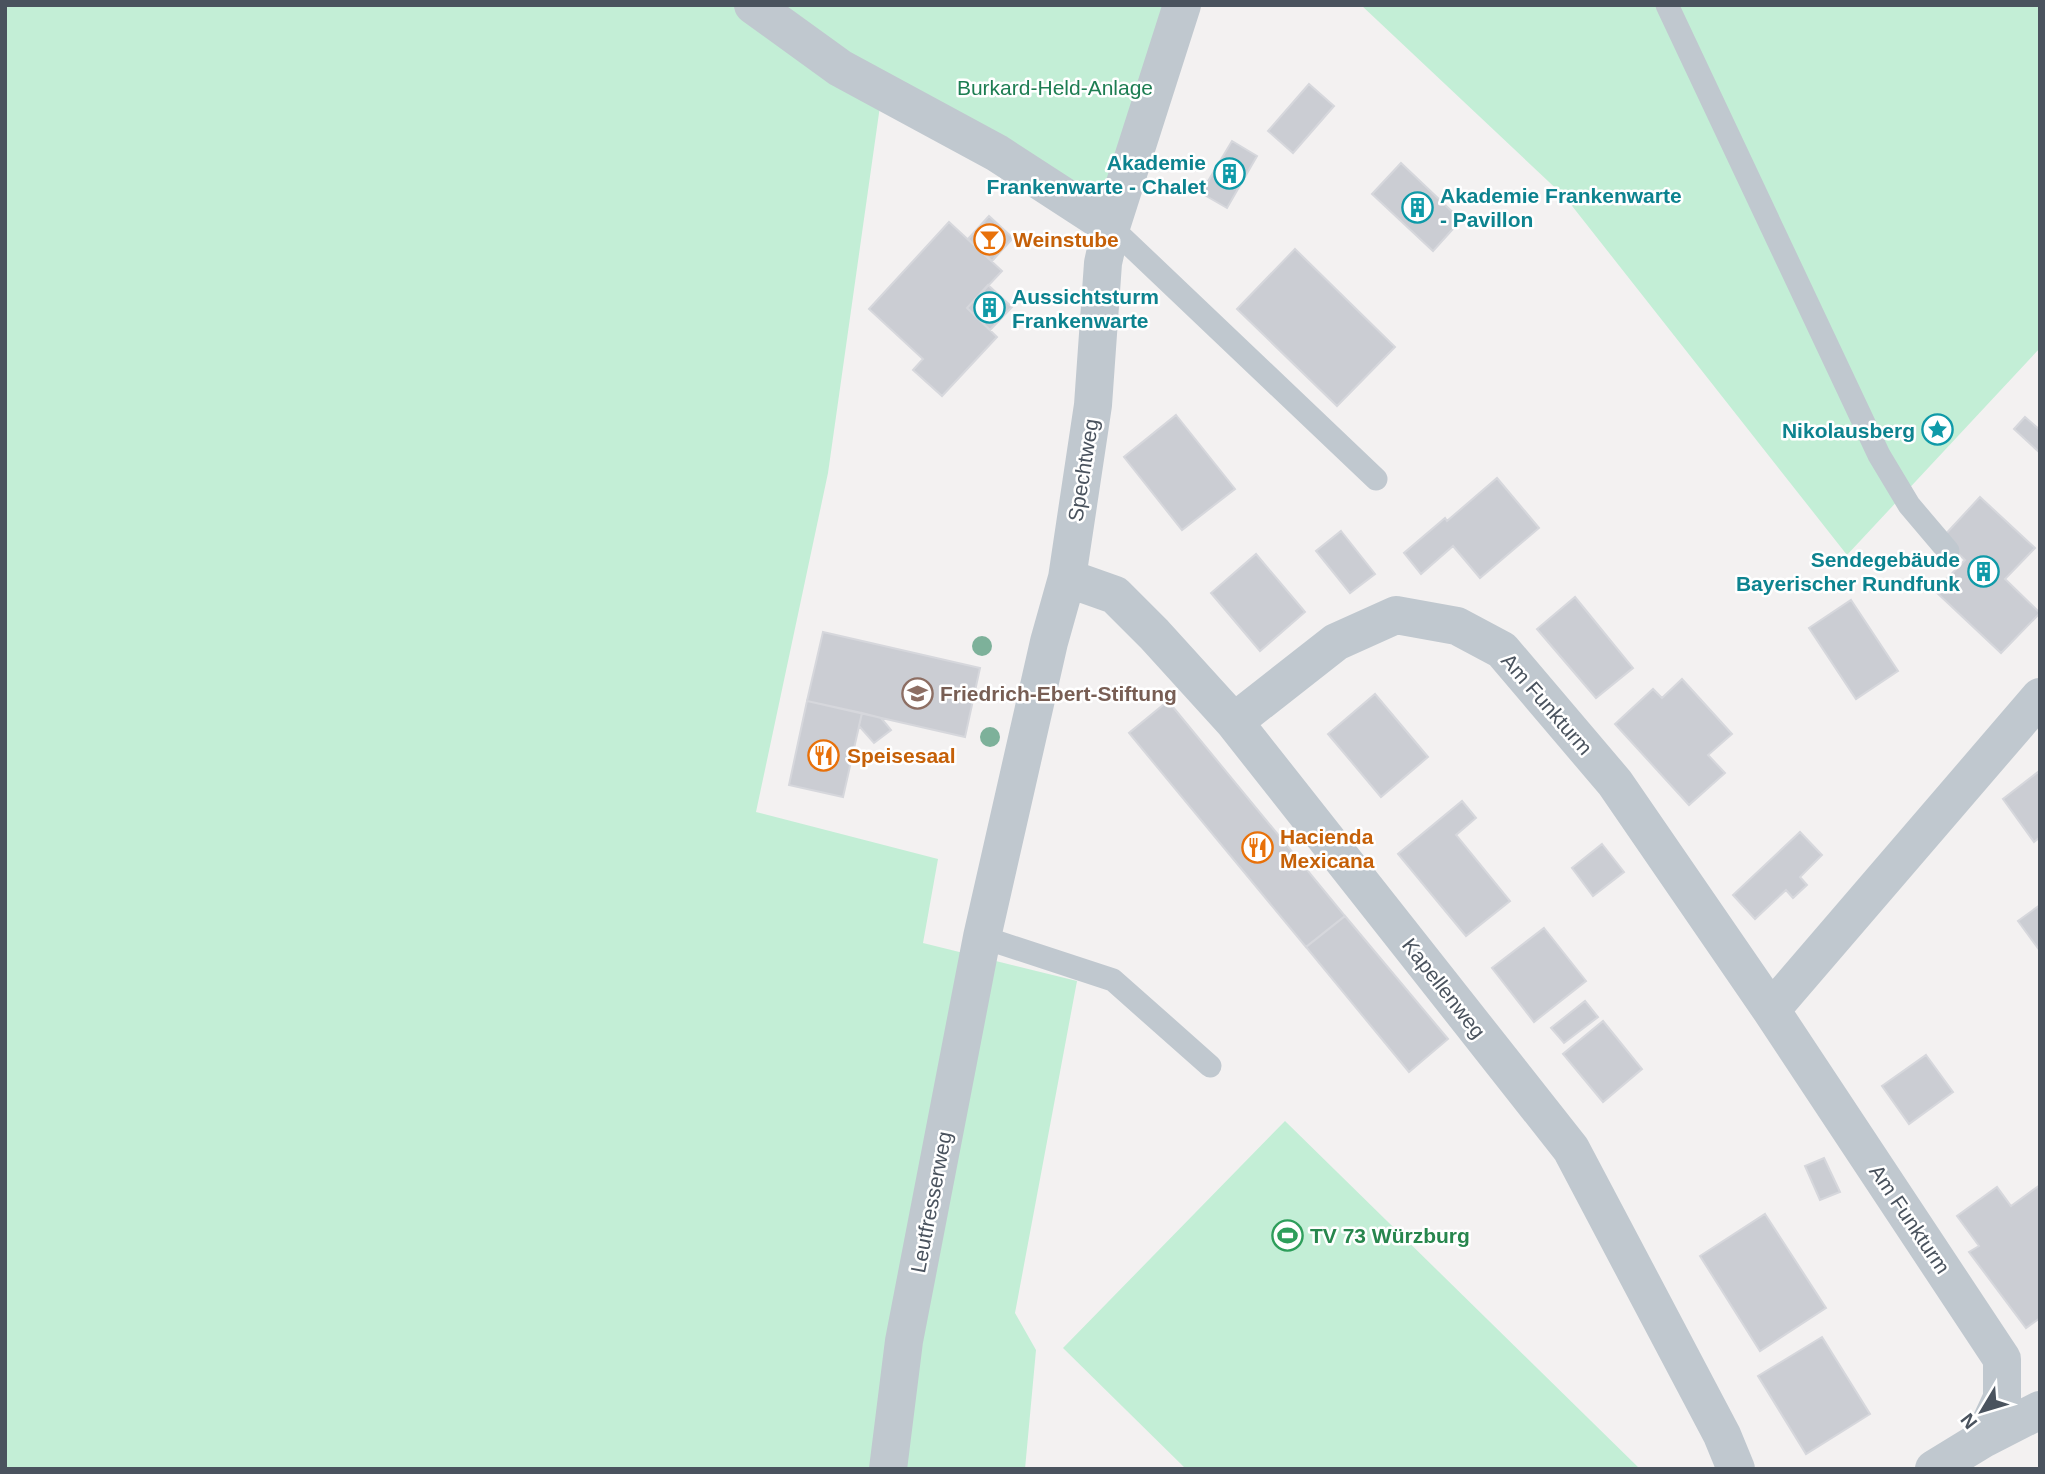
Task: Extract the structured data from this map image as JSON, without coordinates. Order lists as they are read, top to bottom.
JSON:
{
  "streets": {
    "street": [
      "Spechtweg",
      "Am Funkturm",
      "Kapellenweg",
      "Leutfresserweg"
    ]
  },
  "crossings": [
    ["Spechtweg", "Kapellenweg"],
    ["Spechtweg", "Leutfresserweg"],
    ["Am Funkturm", "Kapellenweg"]
  ],
  "parks": ["Burkard-Held-Anlage"],
  "places": {
    "building": [
      "Akademie Frankenwarte - Chalet",
      "Akademie Frankenwarte - Pavillon",
      "Aussichtsturm Frankenwarte",
      "Sendegebäude Bayerischer Rundfunk"
    ],
    "bar": ["Weinstube"],
    "place": ["Nikolausberg"],
    "school or university": ["Friedrich-Ebert-Stiftung"],
    "restaurant": ["Speisesaal", "Hacienda Mexicana"],
    "sports": ["TV 73 Würzburg"]
  },
  "north": "bottom left"
}
